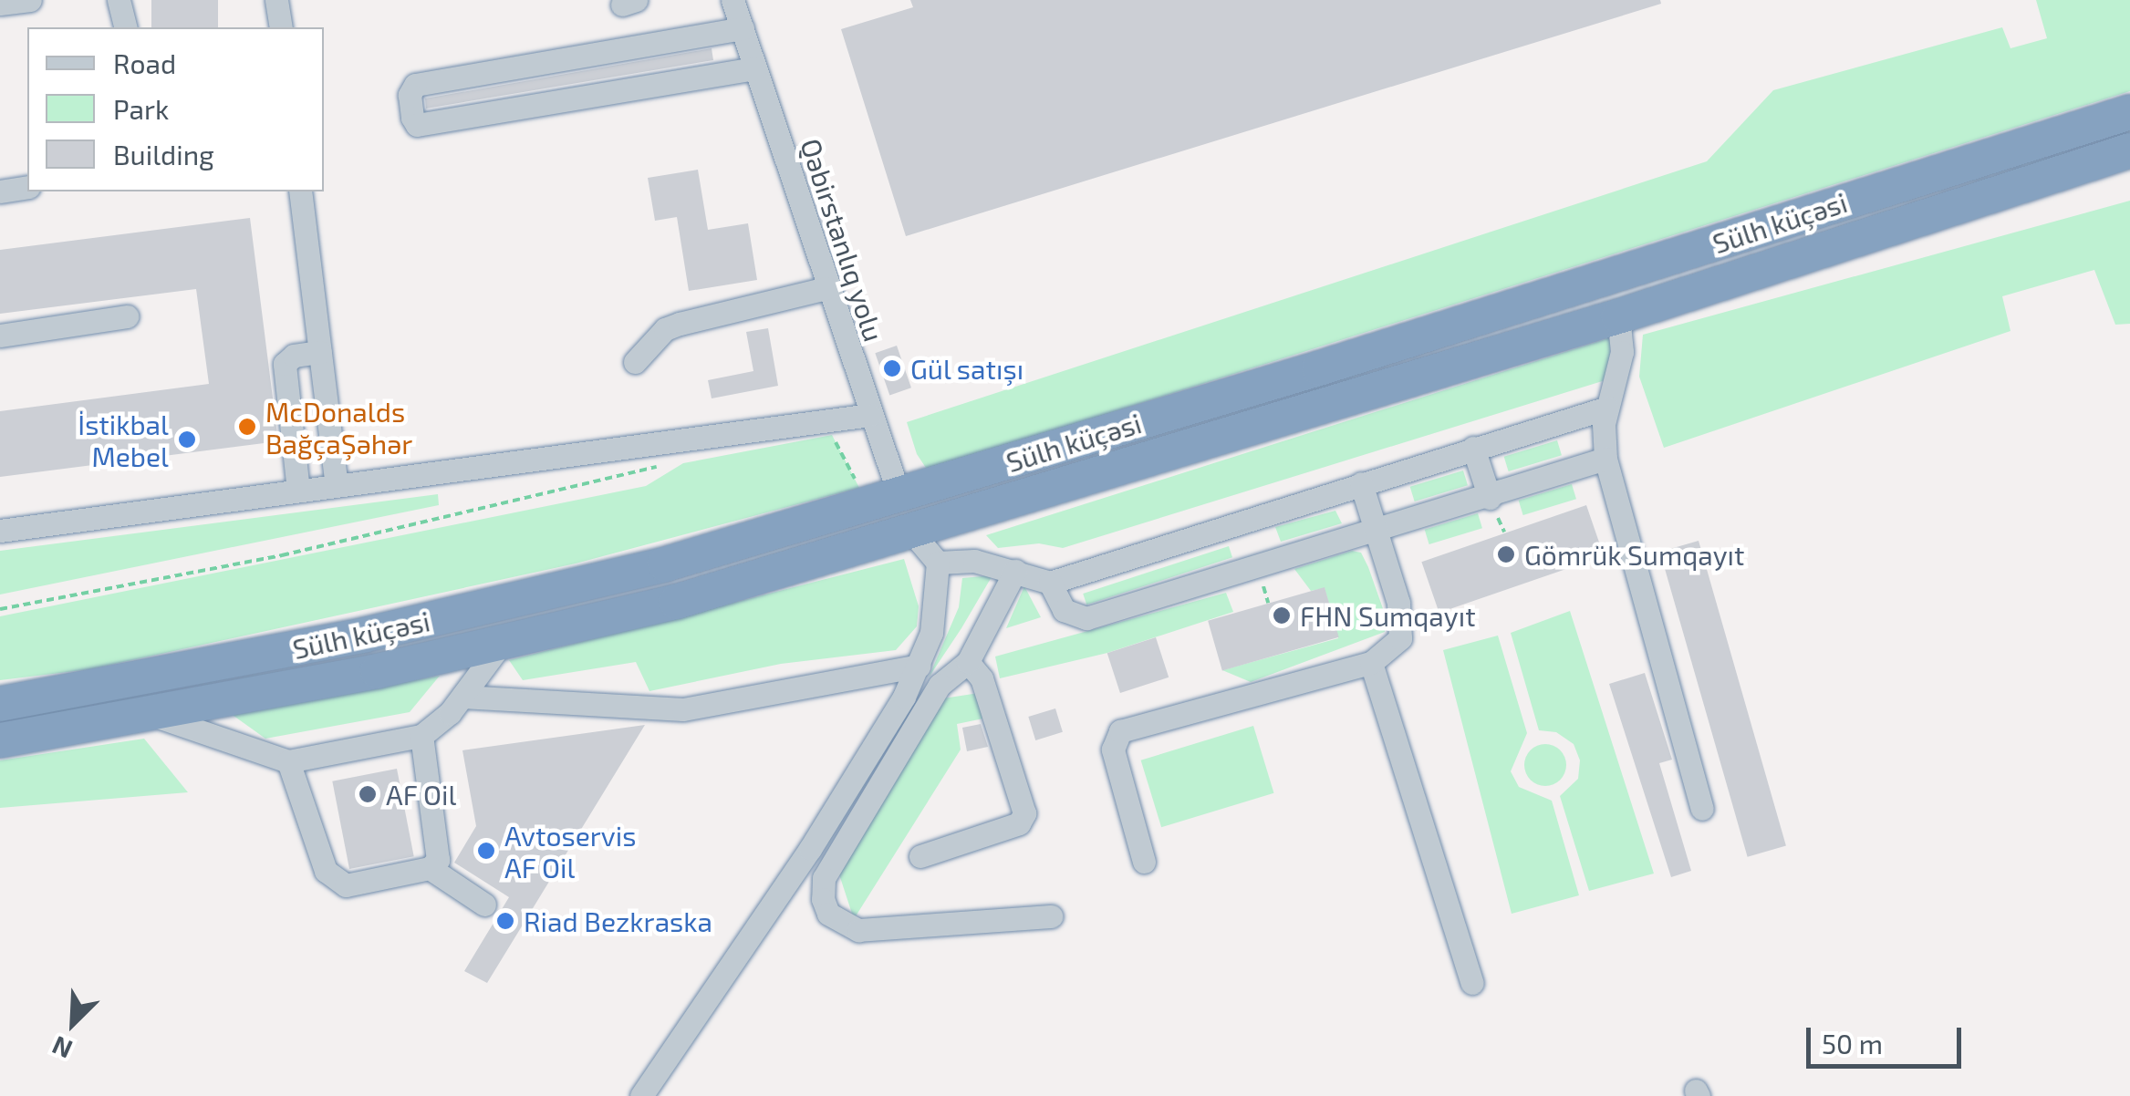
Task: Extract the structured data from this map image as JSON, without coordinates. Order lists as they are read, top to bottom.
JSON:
{
  "streets": {
    "highway": ["Sülh küçəsi"],
    "street": ["Qəbirstanlıq yolu"]
  },
  "crossings": [
    ["Sülh küçəsi", "Qəbirstanlıq yolu"]
  ],
  "places": [
    "Gül satışı",
    "McDonalds BağçaŞəhər",
    "İstikbal Mebel",
    "Gömrük Sumqayıt",
    "FHN Sumqayıt",
    "AF Oil",
    "Avtoservis AF Oil",
    "Riad Bezkraska"
  ],
  "legend": ["Road", "Park", "Building"],
  "scale_bar": "50 m",
  "north": "bottom left"
}
